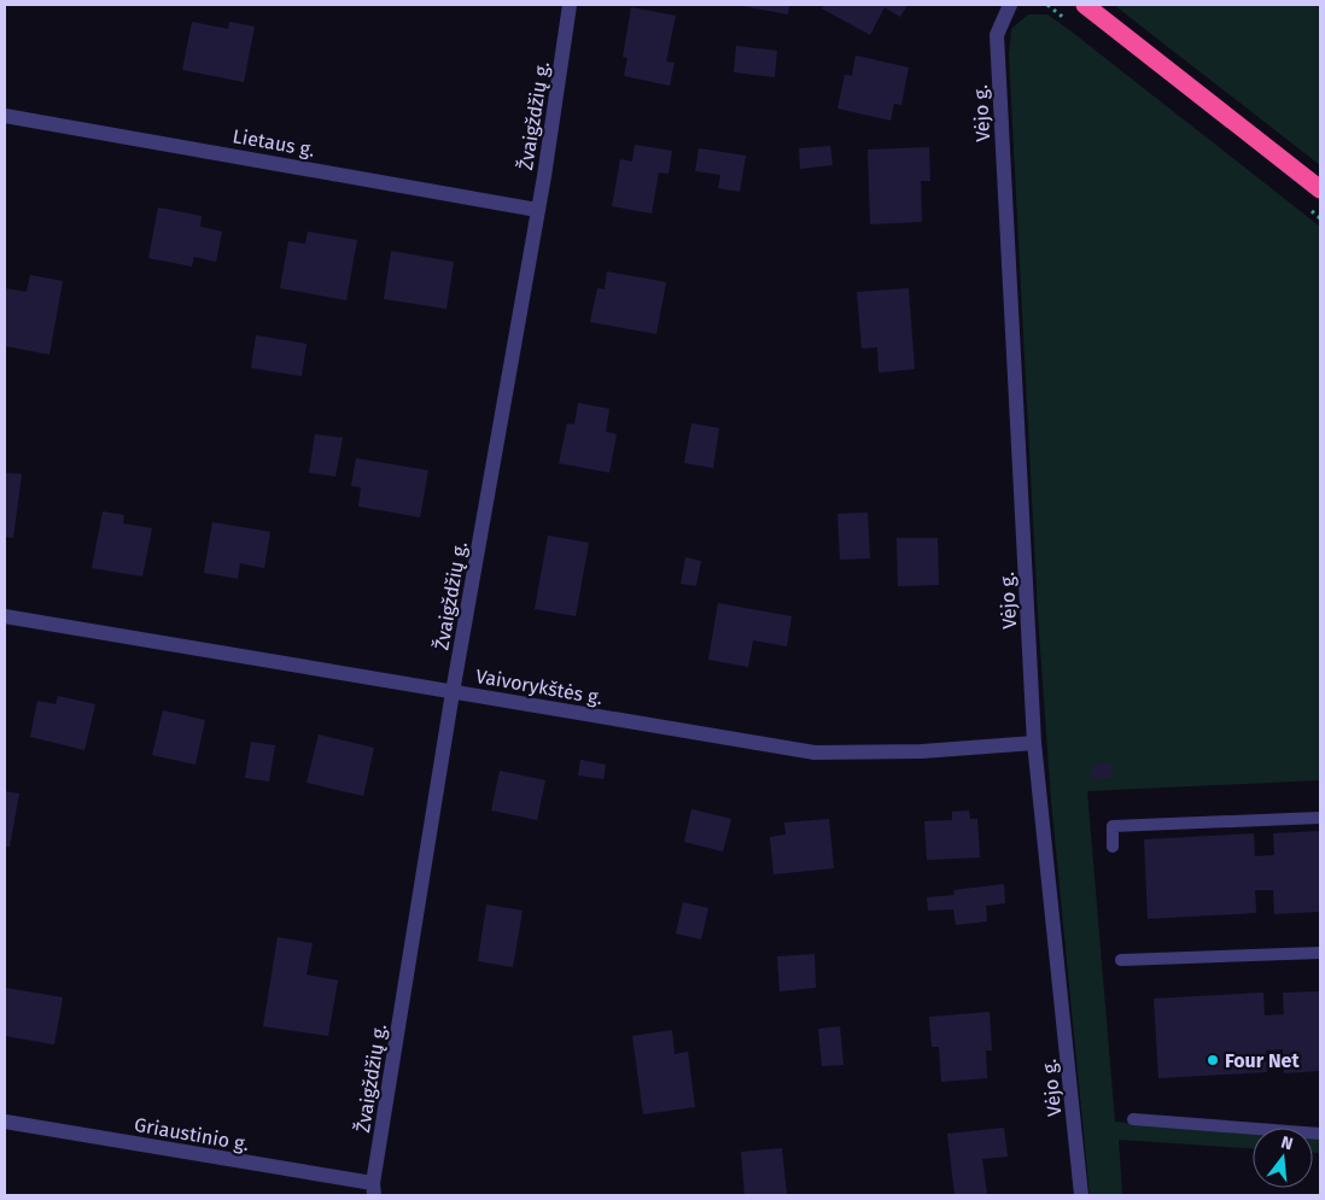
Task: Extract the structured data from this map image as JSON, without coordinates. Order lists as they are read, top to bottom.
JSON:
{
  "streets": {
    "street": [
      "Vėjo g.",
      "Žvaigždžių g.",
      "Lietaus g.",
      "Vaivorykštės g.",
      "Griaustinio g."
    ]
  },
  "crossings": [
    ["Vėjo g.", "Vaivorykštės g."],
    ["Žvaigždžių g.", "Lietaus g."],
    ["Žvaigždžių g.", "Vaivorykštės g."],
    ["Žvaigždžių g.", "Griaustinio g."]
  ],
  "places": ["Four Net"],
  "north": "top"
}
